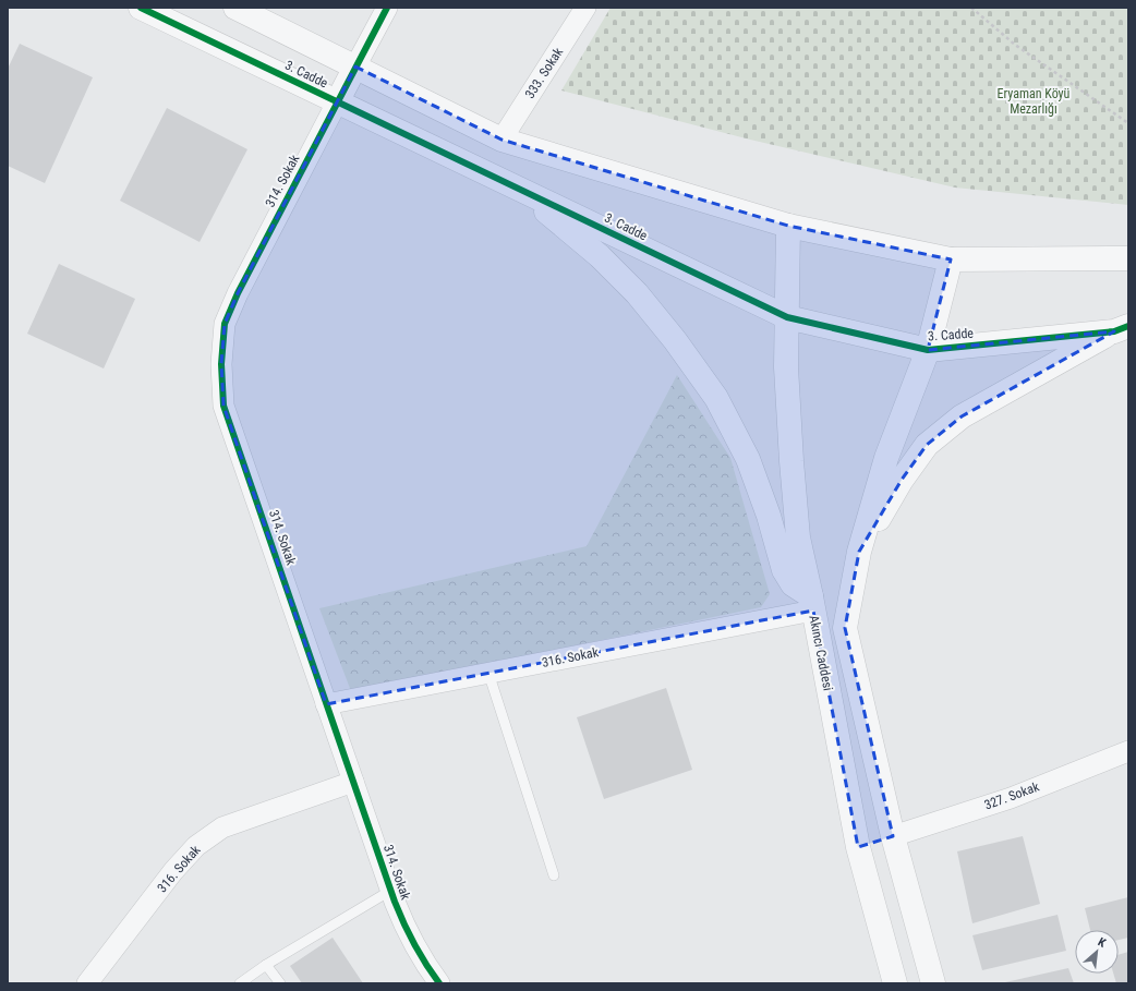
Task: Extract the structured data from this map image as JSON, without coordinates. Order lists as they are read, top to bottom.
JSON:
{
  "streets": {
    "street": [
      "333. Sokak",
      "3. Cadde",
      "314. Sokak",
      "Akıncı Caddesi",
      "316. Sokak",
      "327. Sokak"
    ]
  },
  "crossings": [
    ["3. Cadde", "314. Sokak"],
    ["3. Cadde", "Akıncı Caddesi"],
    ["314. Sokak", "316. Sokak"],
    ["Akıncı Caddesi", "316. Sokak"]
  ],
  "parks": ["Eryaman Köyü Mezarlığı"],
  "north": "top right"
}
